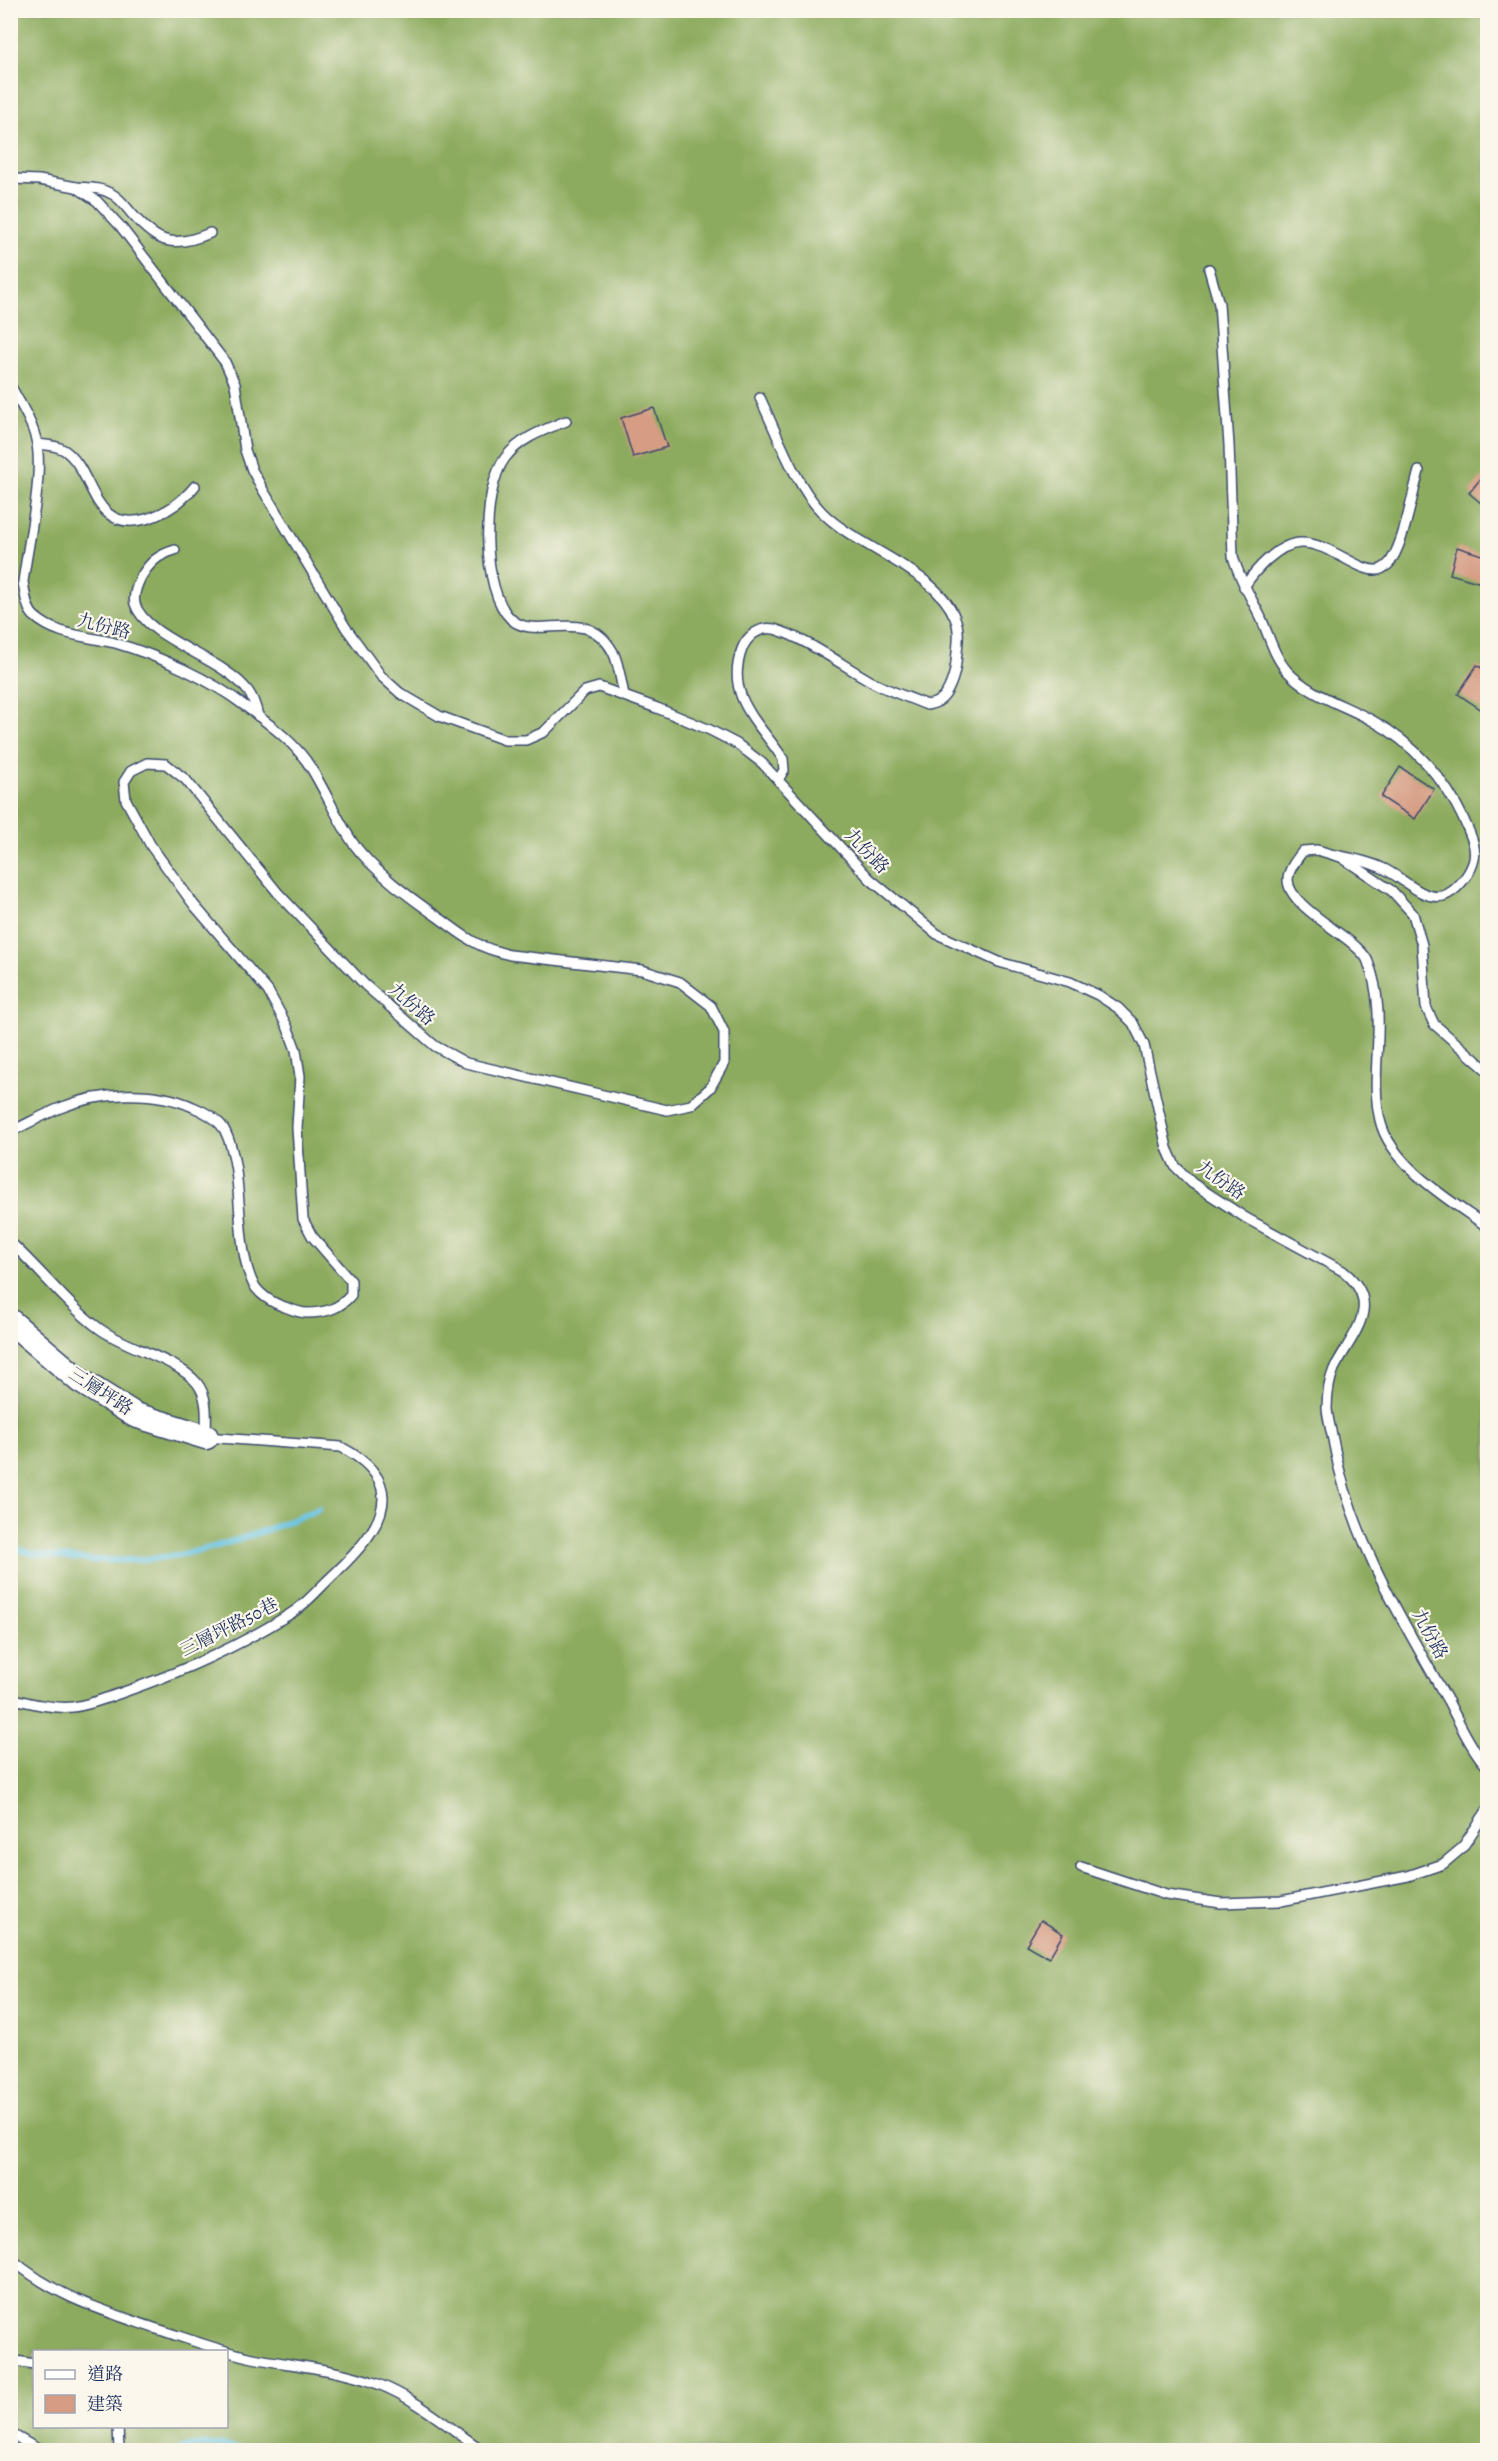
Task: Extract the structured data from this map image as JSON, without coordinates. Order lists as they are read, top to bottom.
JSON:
{
  "streets": {
    "street": ["三層坪路"],
    "lane": ["九份路", "三層坪路50巷"]
  },
  "crossings": [
    ["三層坪路", "三層坪路50巷"]
  ],
  "legend": ["道路", "建築"]
}
